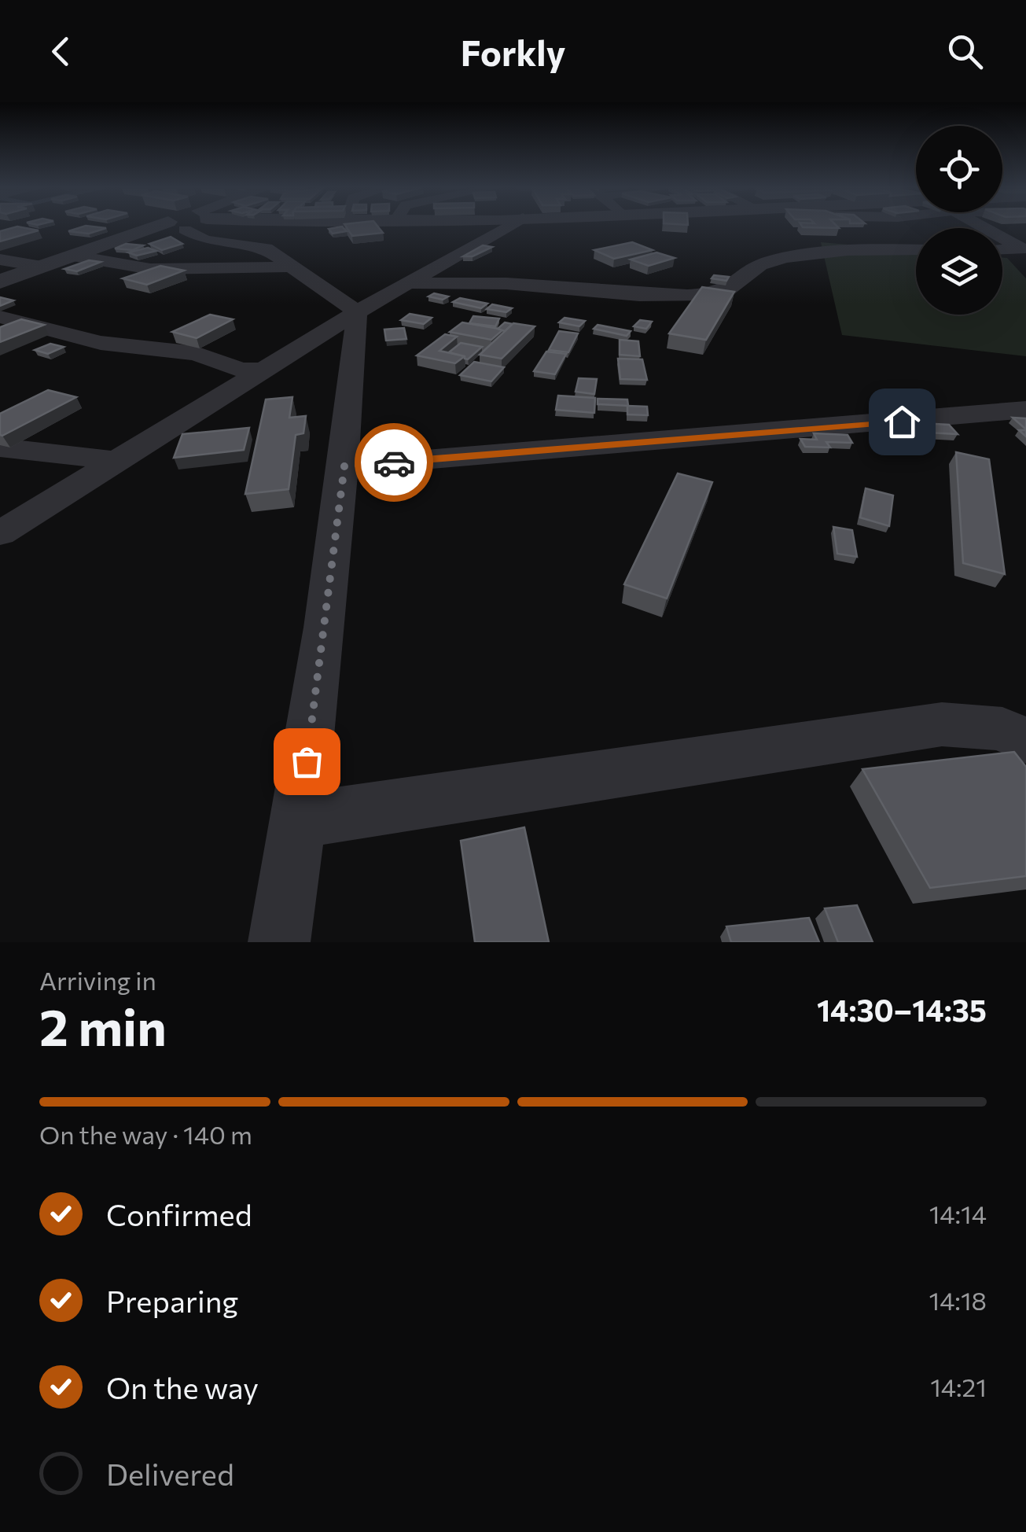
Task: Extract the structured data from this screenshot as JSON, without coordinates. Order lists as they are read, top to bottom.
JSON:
{
  "page": {
    "header": "Forkly",
    "heading": ["2 min", "Arriving in", "14:30–14:35"],
    "bar": "On the way · 140 m",
    "list": [
      ["Confirmed", "14:14"],
      ["Preparing", "14:18"],
      ["On the way", "14:21"],
      "Delivered"
    ]
  }
}
